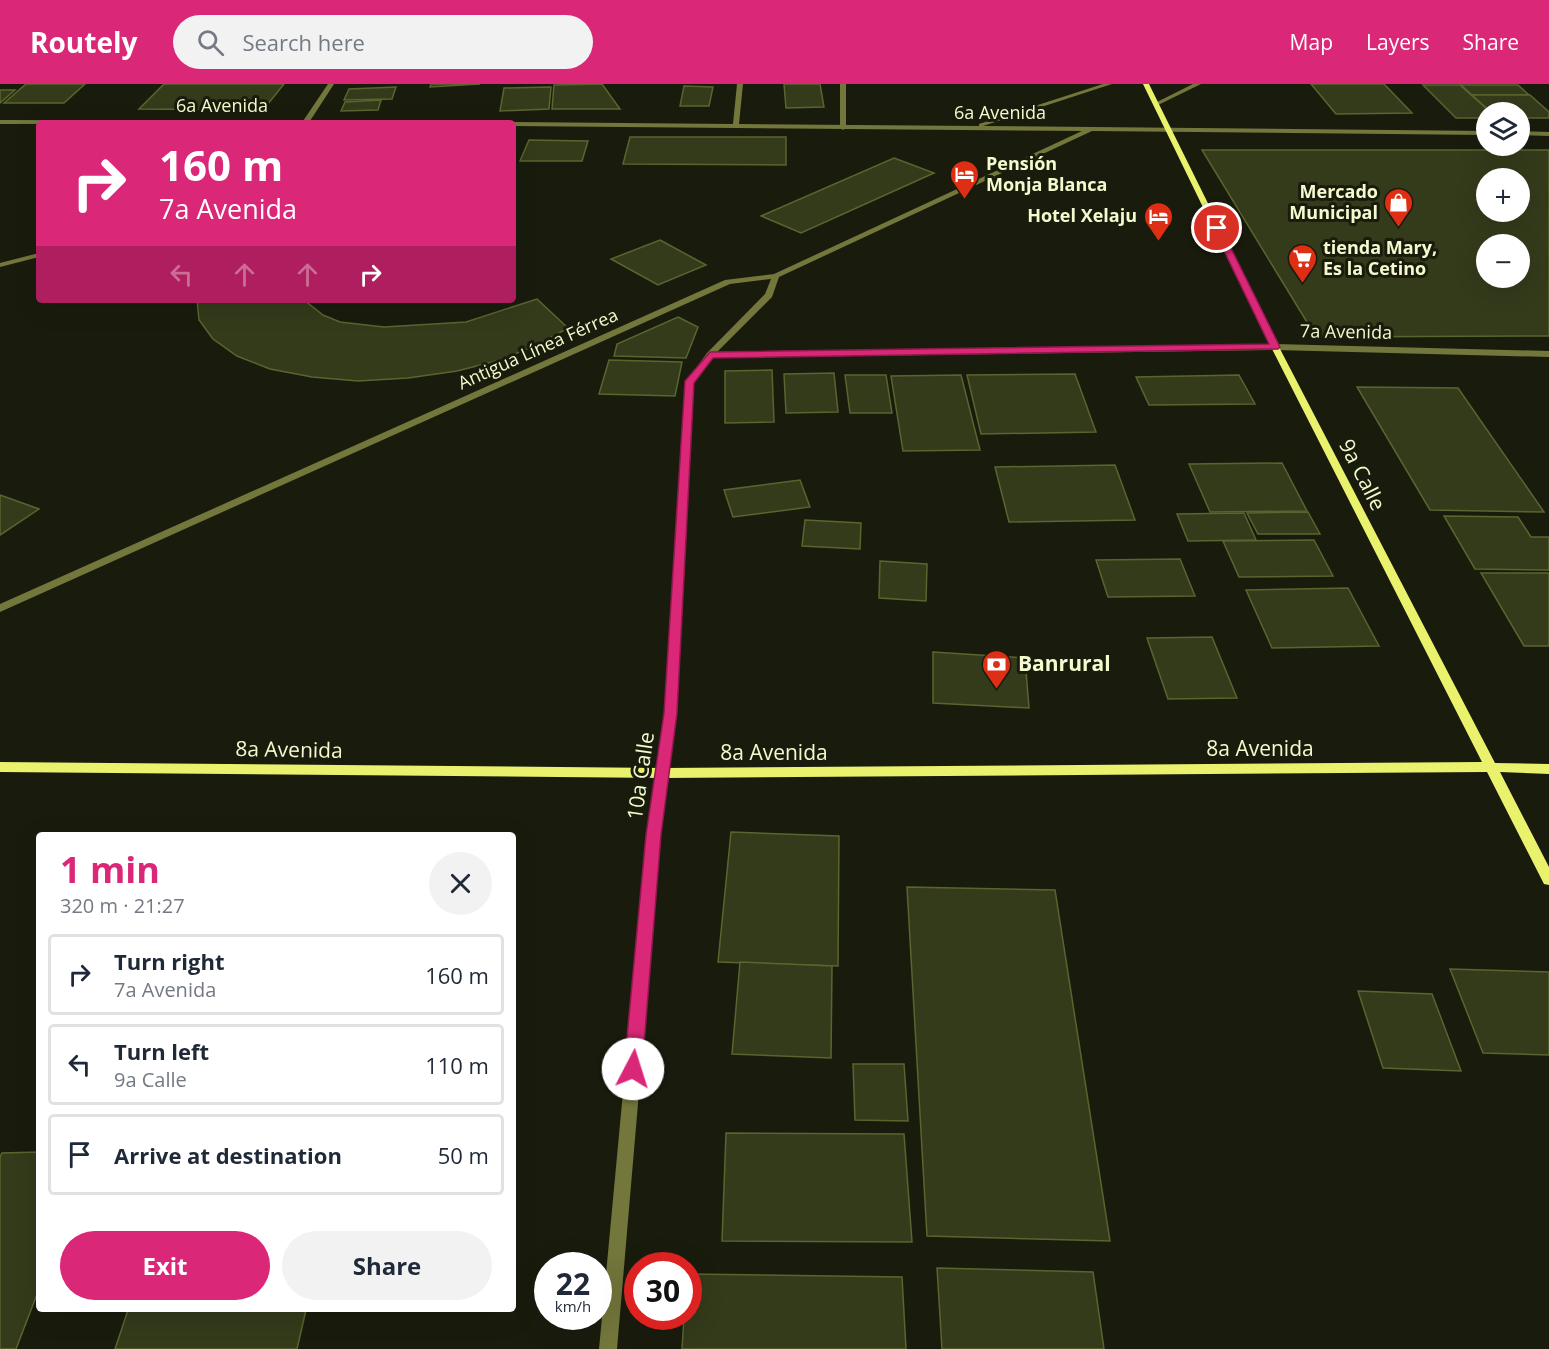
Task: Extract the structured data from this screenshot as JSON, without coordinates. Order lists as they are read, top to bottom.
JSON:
{
  "streets": {
    "street": [
      "6a Avenida",
      "7a Avenida",
      "Antigua Línea Férrea",
      "9a Calle",
      "8a Avenida",
      "10a Calle"
    ]
  },
  "crossings": [
    ["6a Avenida", "Antigua Línea Férrea"],
    ["6a Avenida", "9a Calle"],
    ["7a Avenida", "9a Calle"],
    ["7a Avenida", "10a Calle"],
    ["Antigua Línea Férrea", "10a Calle"],
    ["9a Calle", "8a Avenida"],
    ["8a Avenida", "10a Calle"]
  ],
  "places": {
    "hotel": ["Pensión Monja Blanca", "Hotel Xelaju"],
    "shop": ["Mercado Municipal"],
    "supermarket": ["tienda Mary, Es la Cetino"],
    "bank": ["Banrural"]
  },
  "page": {
    "header": "Routely",
    "search": "Search here",
    "nav": ["Map", "Layers", "Share"],
    "map_buttons": ["+", "−"],
    "turn": ["160 m", "7a Avenida"],
    "heading": ["1 min", "320 m · 21:27"],
    "list": [
      {
        "name": "Turn right",
        "note": "7a Avenida",
        "value": "160 m"
      },
      {
        "name": "Turn left",
        "note": "9a Calle",
        "value": "110 m"
      },
      {
        "name": "Arrive at destination",
        "value": "50 m"
      }
    ],
    "buttons": ["Exit", "Share"],
    "speed": "22 km/h",
    "limit": "30"
  }
}
